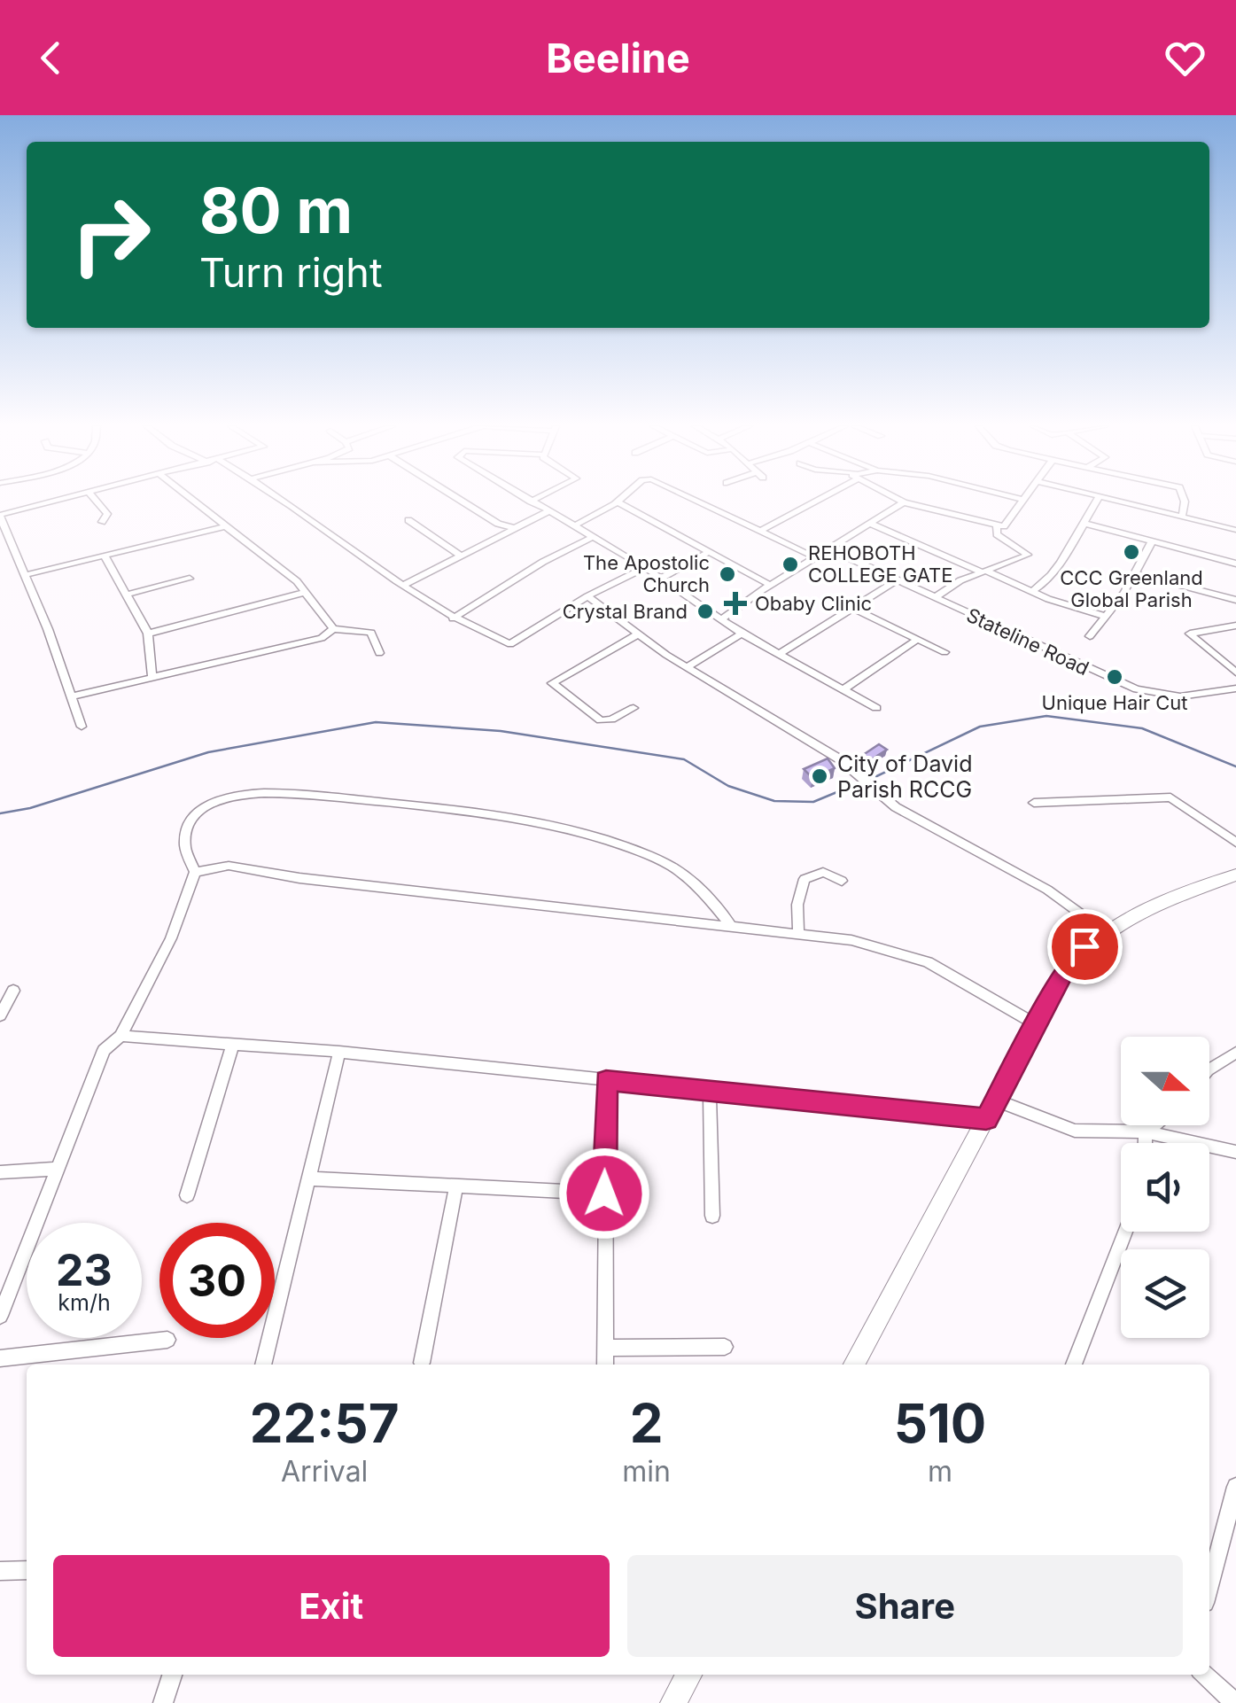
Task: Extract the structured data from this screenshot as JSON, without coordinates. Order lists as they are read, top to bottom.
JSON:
{
  "streets": {
    "street": ["Stateline Road"]
  },
  "places": {
    "other": [
      "CCC Greenland Global Parish",
      "REHOBOTH COLLEGE GATE",
      "The Apostolic Church",
      "Crystal Brand",
      "Unique Hair Cut",
      "City of David Parish RCCG"
    ],
    "health": ["Obaby Clinic"]
  },
  "north": "right",
  "page": {
    "header": "Beeline",
    "turn": ["80 m", "Turn right"],
    "speed": "23 km/h",
    "limit": "30",
    "eta": [
      "22:57",
      "Arrival",
      "2",
      "min",
      "510",
      "m"
    ],
    "buttons": ["Exit", "Share"]
  }
}
